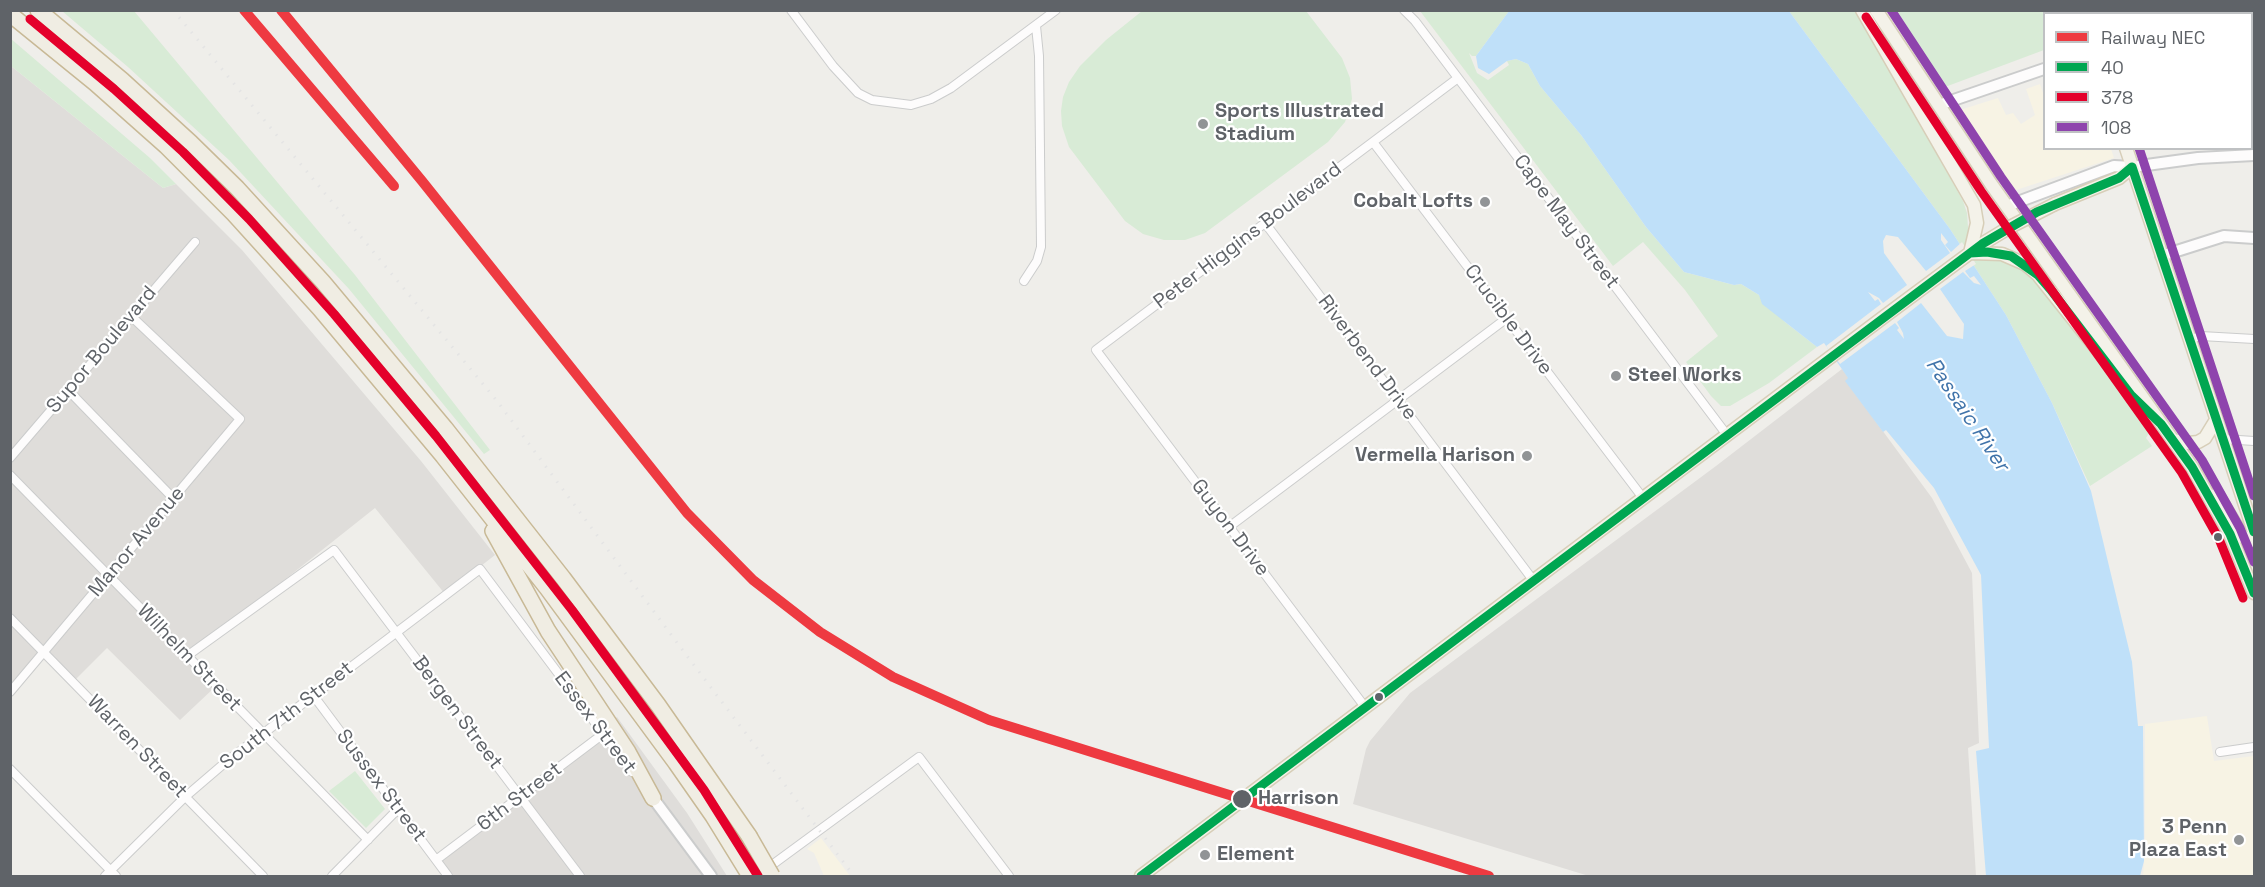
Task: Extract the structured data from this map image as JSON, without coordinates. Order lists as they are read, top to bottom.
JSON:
{
  "streets": {
    "street": [
      "Cape May Street",
      "Peter Higgins Boulevard",
      "Crucible Drive",
      "Supor Boulevard",
      "Riverbend Drive",
      "Guyon Drive",
      "Manor Avenue",
      "Wilhelm Street",
      "Bergen Street",
      "South 7th Street",
      "Essex Street",
      "Warren Street",
      "Sussex Street",
      "6th Street"
    ]
  },
  "crossings": [
    ["Cape May Street", "Peter Higgins Boulevard"],
    ["Peter Higgins Boulevard", "Crucible Drive"],
    ["Peter Higgins Boulevard", "Riverbend Drive"],
    ["Peter Higgins Boulevard", "Guyon Drive"],
    ["Supor Boulevard", "Manor Avenue"],
    ["Manor Avenue", "Wilhelm Street"],
    ["Manor Avenue", "Warren Street"],
    ["Wilhelm Street", "Bergen Street"],
    ["Wilhelm Street", "South 7th Street"],
    ["Bergen Street", "South 7th Street"],
    ["Bergen Street", "6th Street"],
    ["South 7th Street", "Essex Street"],
    ["South 7th Street", "Warren Street"],
    ["South 7th Street", "Sussex Street"],
    ["Essex Street", "6th Street"],
    ["Sussex Street", "6th Street"]
  ],
  "water": ["Passaic River"],
  "places": [
    "Sports Illustrated Stadium",
    "Cobalt Lofts",
    "Steel Works",
    "Vermella Harison",
    "Harrison",
    "3 Penn Plaza East",
    "Element"
  ],
  "lines": [
    "rail line NEC",
    "transit line 108",
    "transit line 378",
    "transit line 40"
  ],
  "legend": [
    "Railway NEC",
    "40",
    "378",
    "108"
  ]
}
